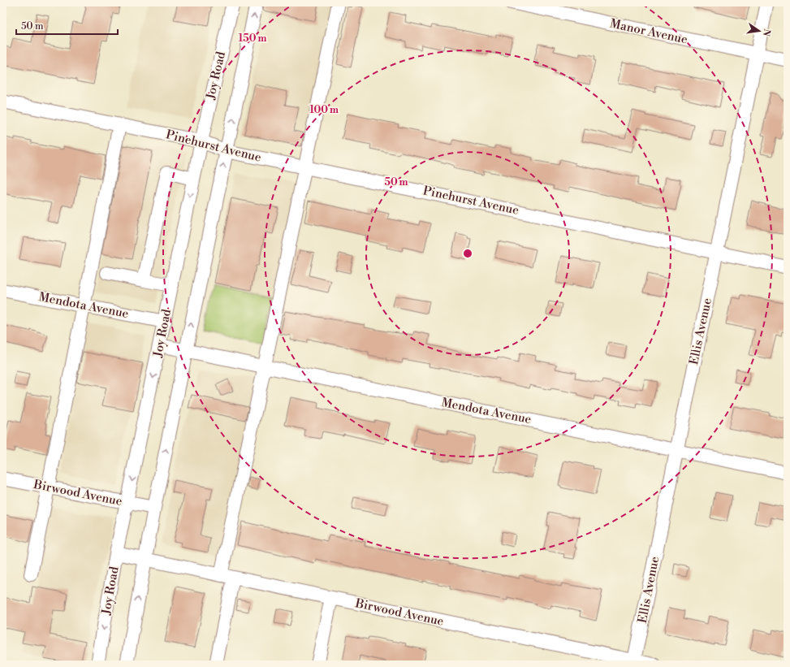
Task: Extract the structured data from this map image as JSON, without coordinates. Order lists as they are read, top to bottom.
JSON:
{
  "streets": {
    "street": [
      "Manor Avenue",
      "Joy Road",
      "Pinehurst Avenue",
      "Mendota Avenue",
      "Ellis Avenue",
      "Birwood Avenue"
    ]
  },
  "crossings": [
    ["Manor Avenue", "Ellis Avenue"],
    ["Joy Road", "Pinehurst Avenue"],
    ["Joy Road", "Mendota Avenue"],
    ["Joy Road", "Birwood Avenue"],
    ["Pinehurst Avenue", "Ellis Avenue"],
    ["Mendota Avenue", "Ellis Avenue"],
    ["Ellis Avenue", "Birwood Avenue"]
  ],
  "scale_bar": "50 m",
  "north": "right",
  "rings": ["150 m", "100 m", "50 m"]
}
